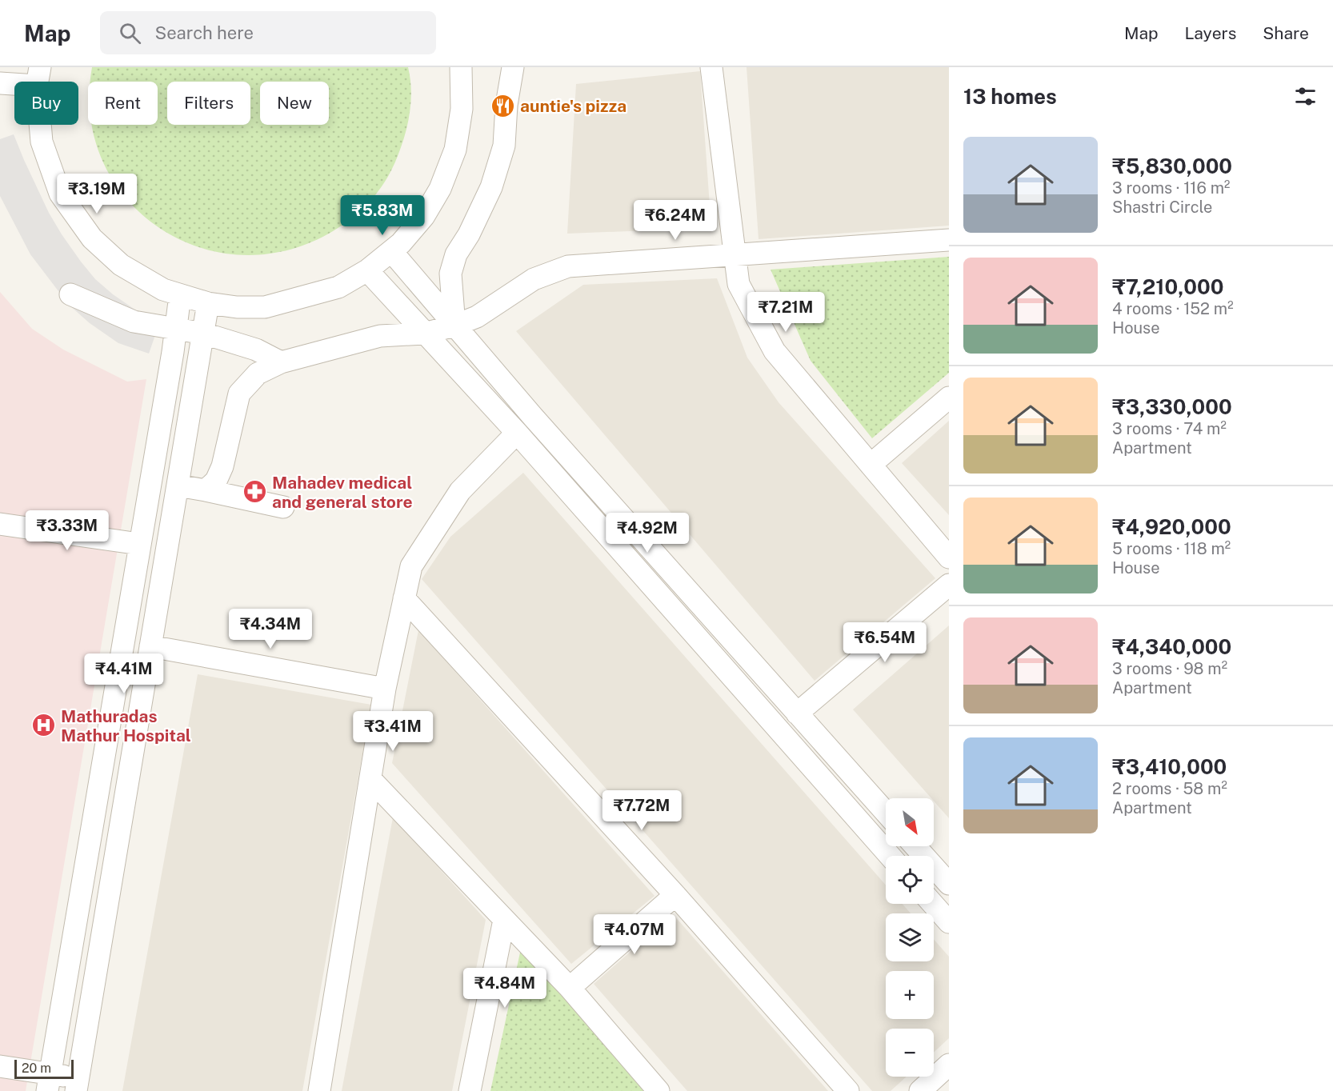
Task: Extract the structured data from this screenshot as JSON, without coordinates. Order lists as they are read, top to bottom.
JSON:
{
  "places": {
    "restaurant": ["auntie's pizza"],
    "pharmacy": ["Mahadev medical and general store"],
    "hospital": ["Mathuradas Mathur Hospital"]
  },
  "scale_bar": "20 m",
  "north": "bottom right",
  "page": {
    "header": "Map",
    "search": "Search here",
    "nav": ["Map", "Layers", "Share"],
    "heading": "13 homes",
    "chip": [
      "Buy",
      "Rent",
      "Filters",
      "New"
    ],
    "list": [
      {
        "name": "₹5,830,000",
        "note": "3 rooms · 116 m² · Shastri Circle"
      },
      {
        "name": "₹7,210,000",
        "note": "4 rooms · 152 m² · House"
      },
      {
        "name": "₹3,330,000",
        "note": "3 rooms · 74 m² · Apartment"
      },
      {
        "name": "₹4,920,000",
        "note": "5 rooms · 118 m² · House"
      },
      {
        "name": "₹4,340,000",
        "note": "3 rooms · 98 m² · Apartment"
      },
      {
        "name": "₹3,410,000",
        "note": "2 rooms · 58 m² · Apartment"
      }
    ],
    "price": [
      "₹3.19M",
      "₹5.83M",
      "₹6.24M",
      "₹7.21M",
      "₹3.33M",
      "₹4.92M",
      "₹4.34M",
      "₹6.54M",
      "₹4.41M",
      "₹3.41M",
      "₹7.72M",
      "₹4.07M",
      "₹4.84M"
    ],
    "map_buttons": ["+", "−"],
    "scale": "20 m"
  }
}
